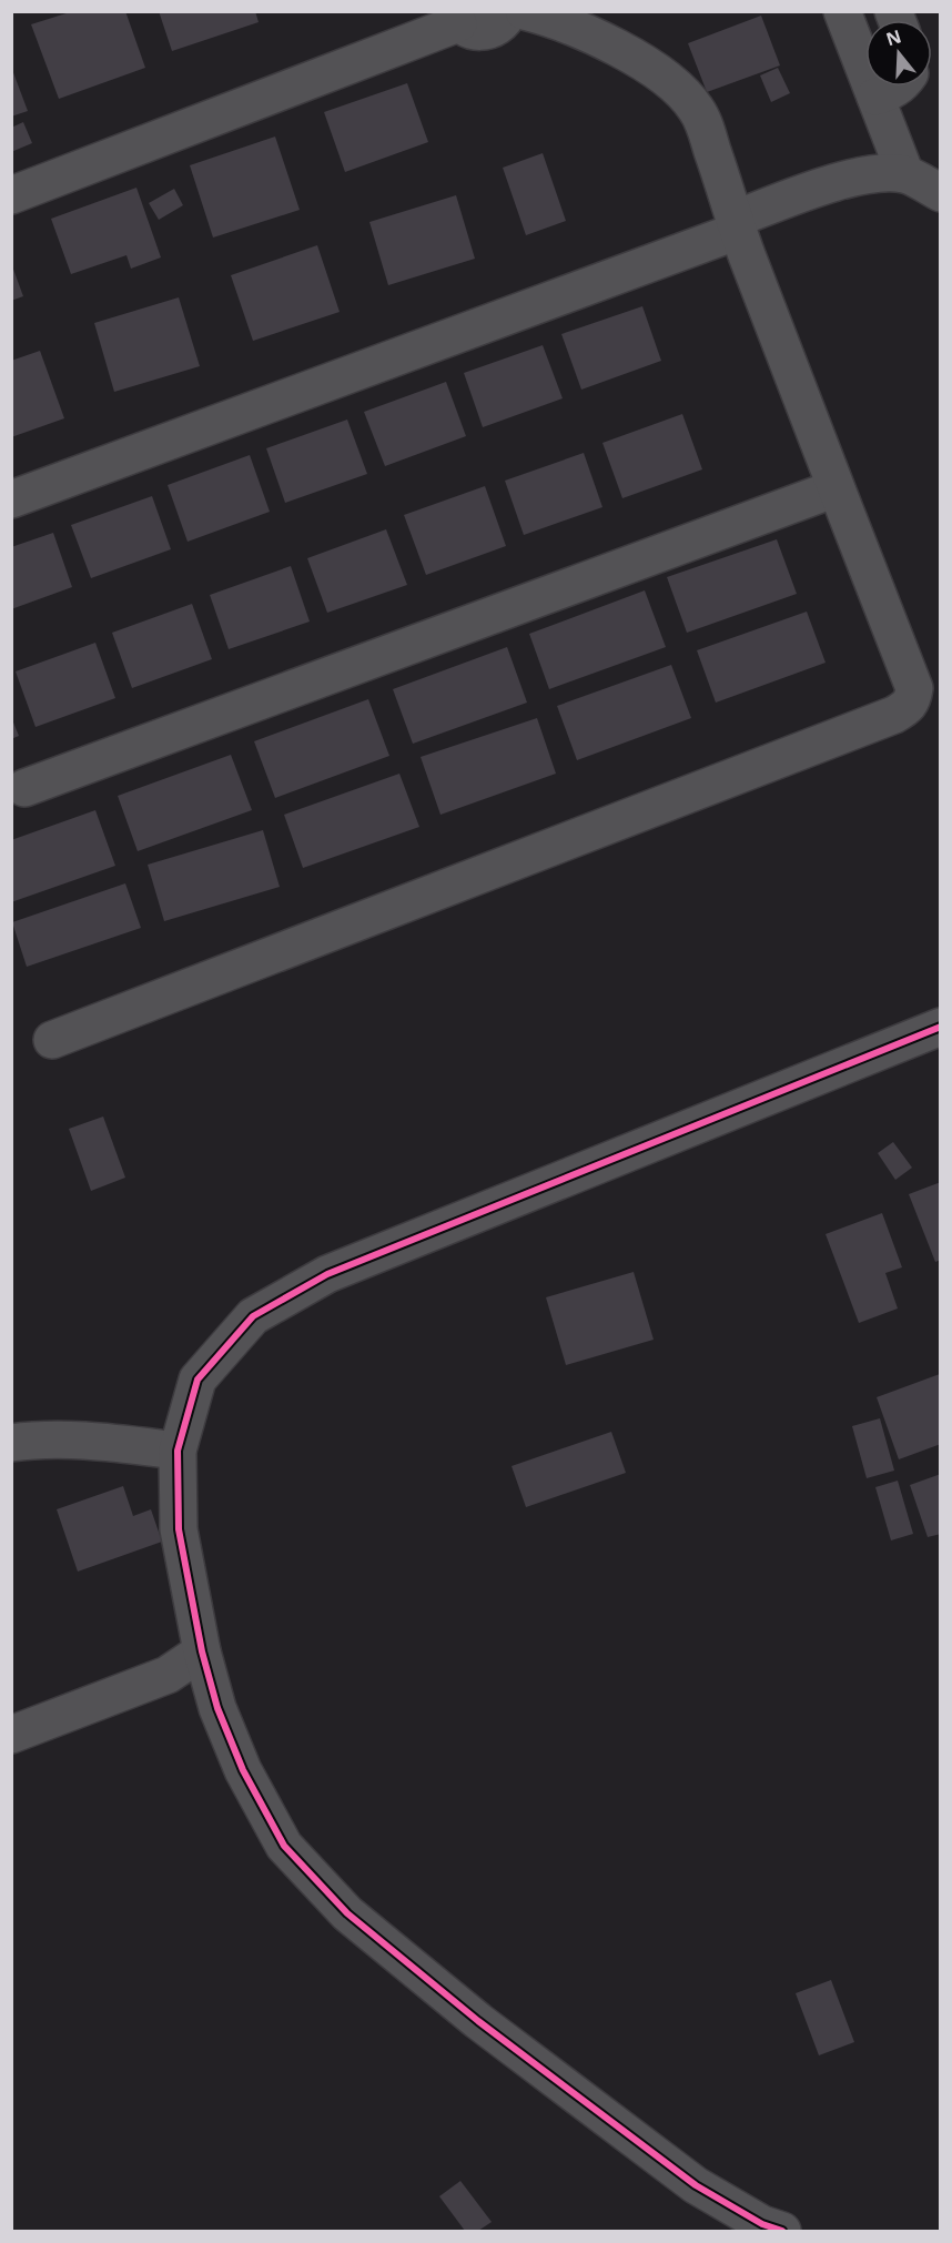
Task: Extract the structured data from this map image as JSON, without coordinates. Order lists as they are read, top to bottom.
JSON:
{
  "north": "top"
}
